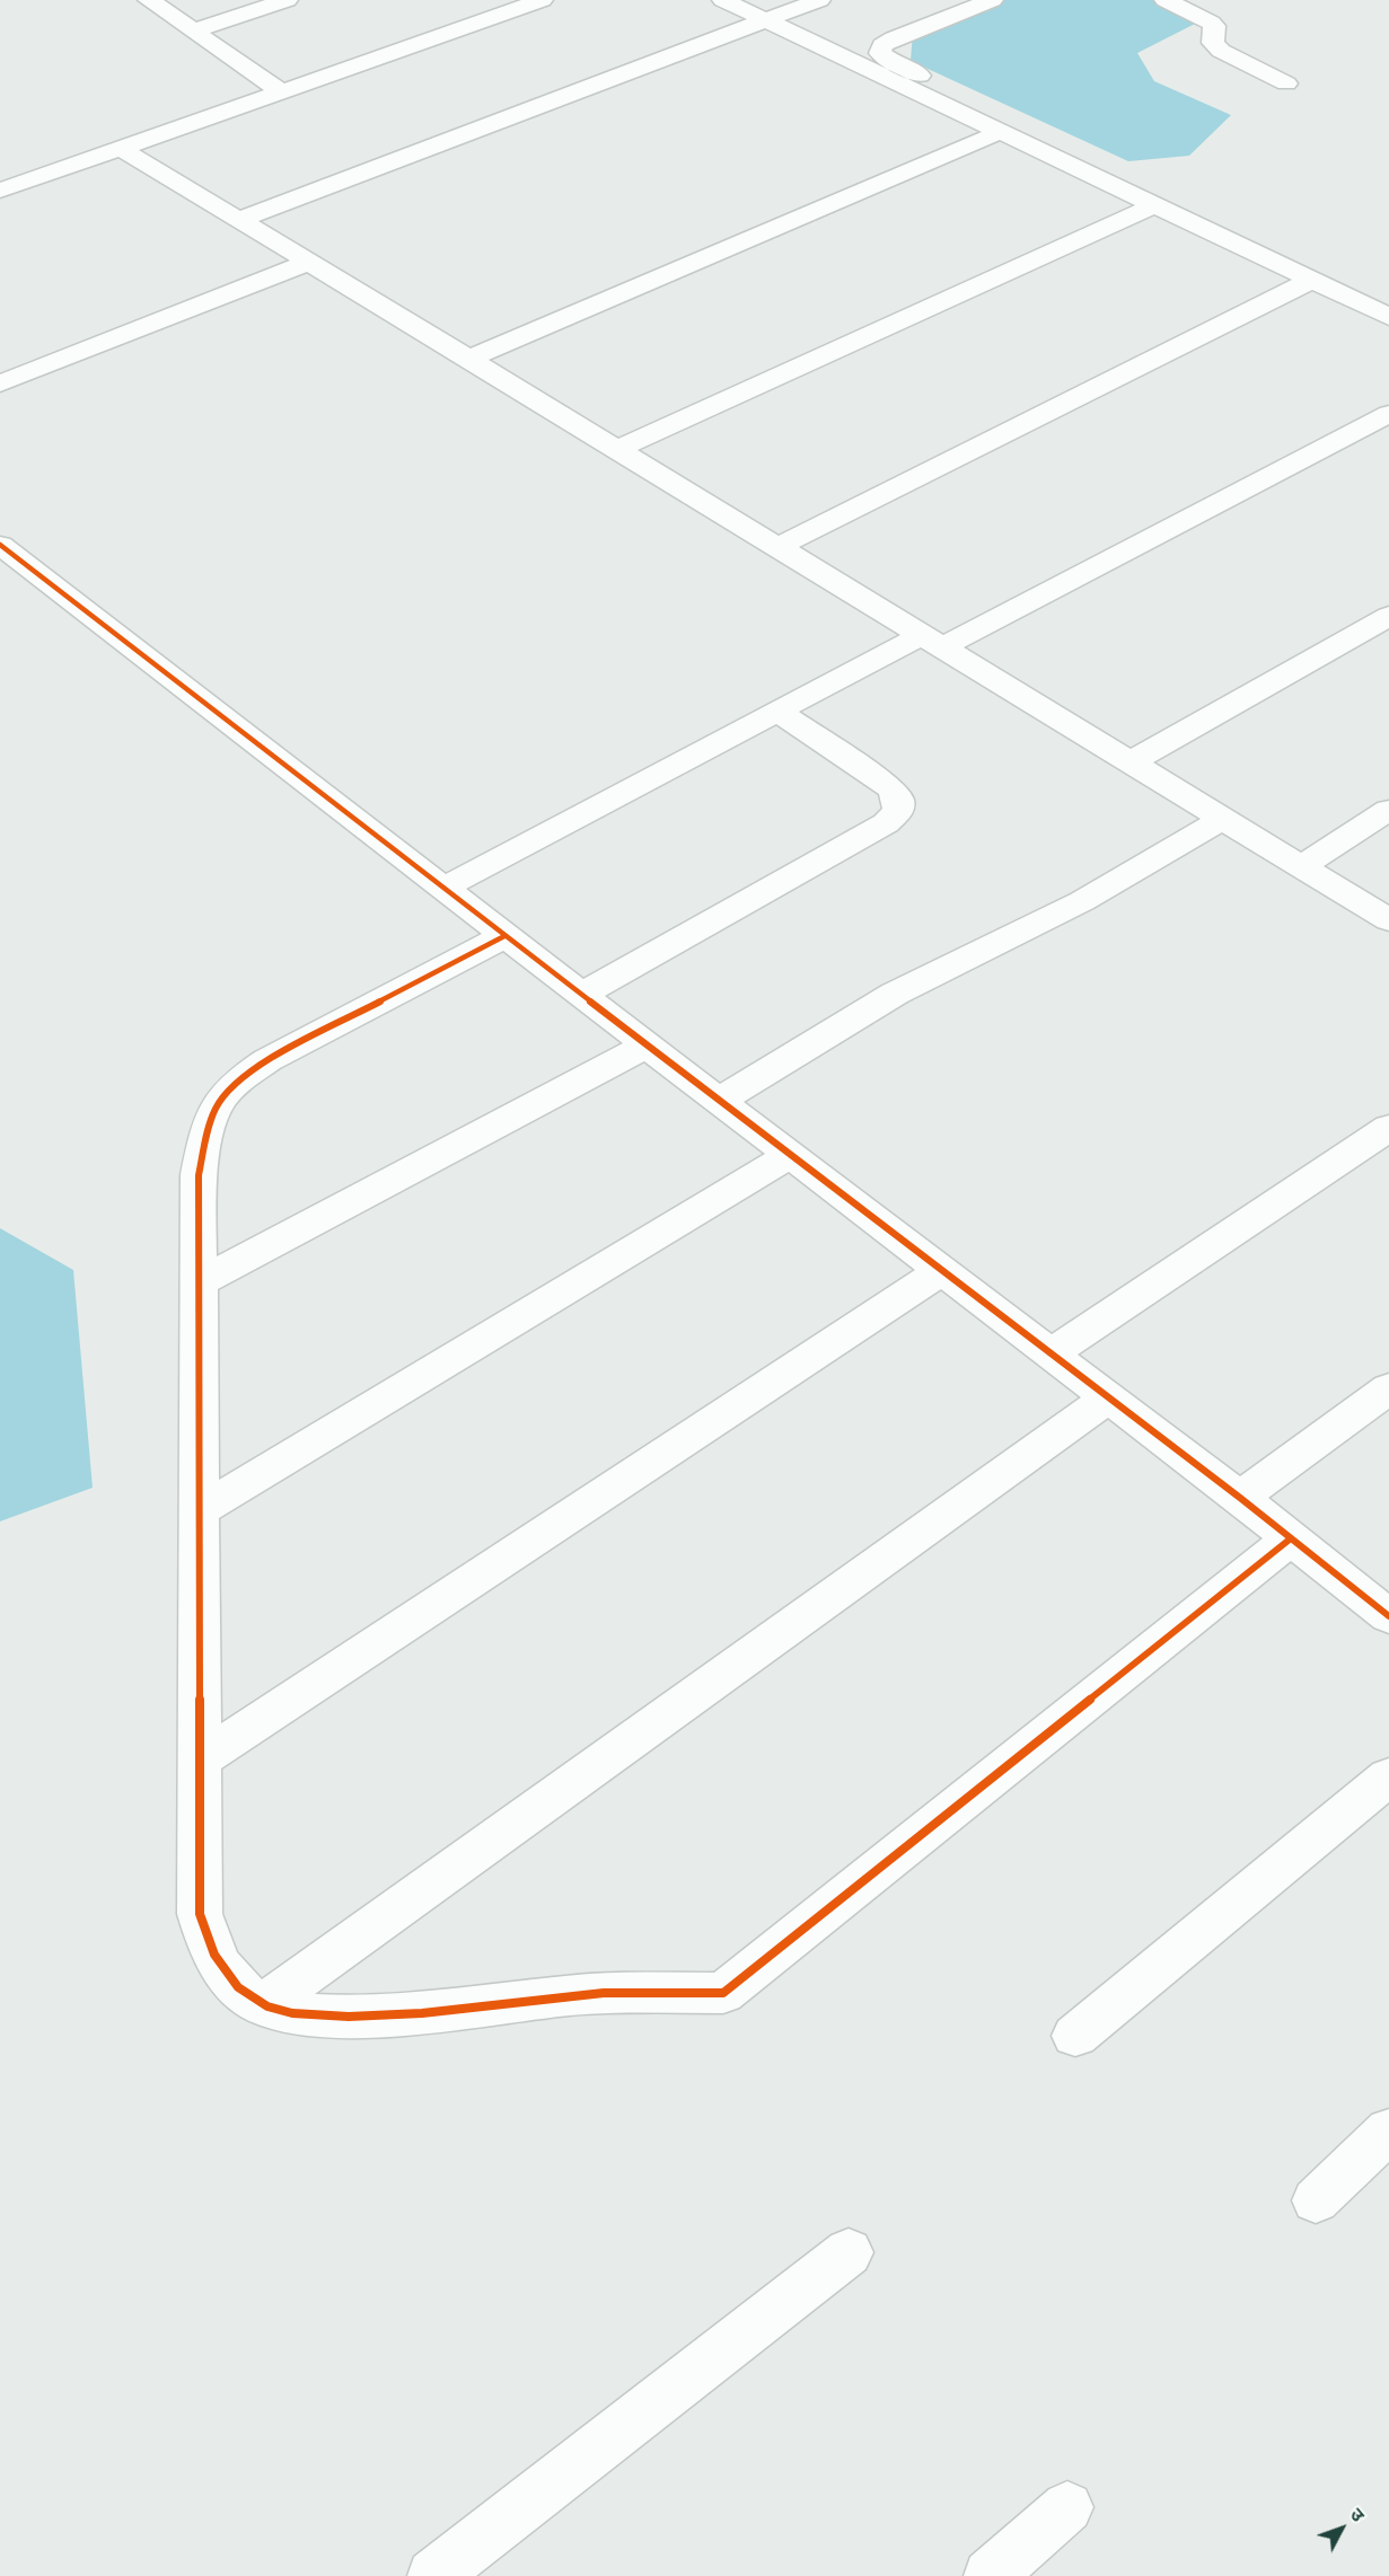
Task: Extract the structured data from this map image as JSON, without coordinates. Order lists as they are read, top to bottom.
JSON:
{
  "north": "top right"
}
